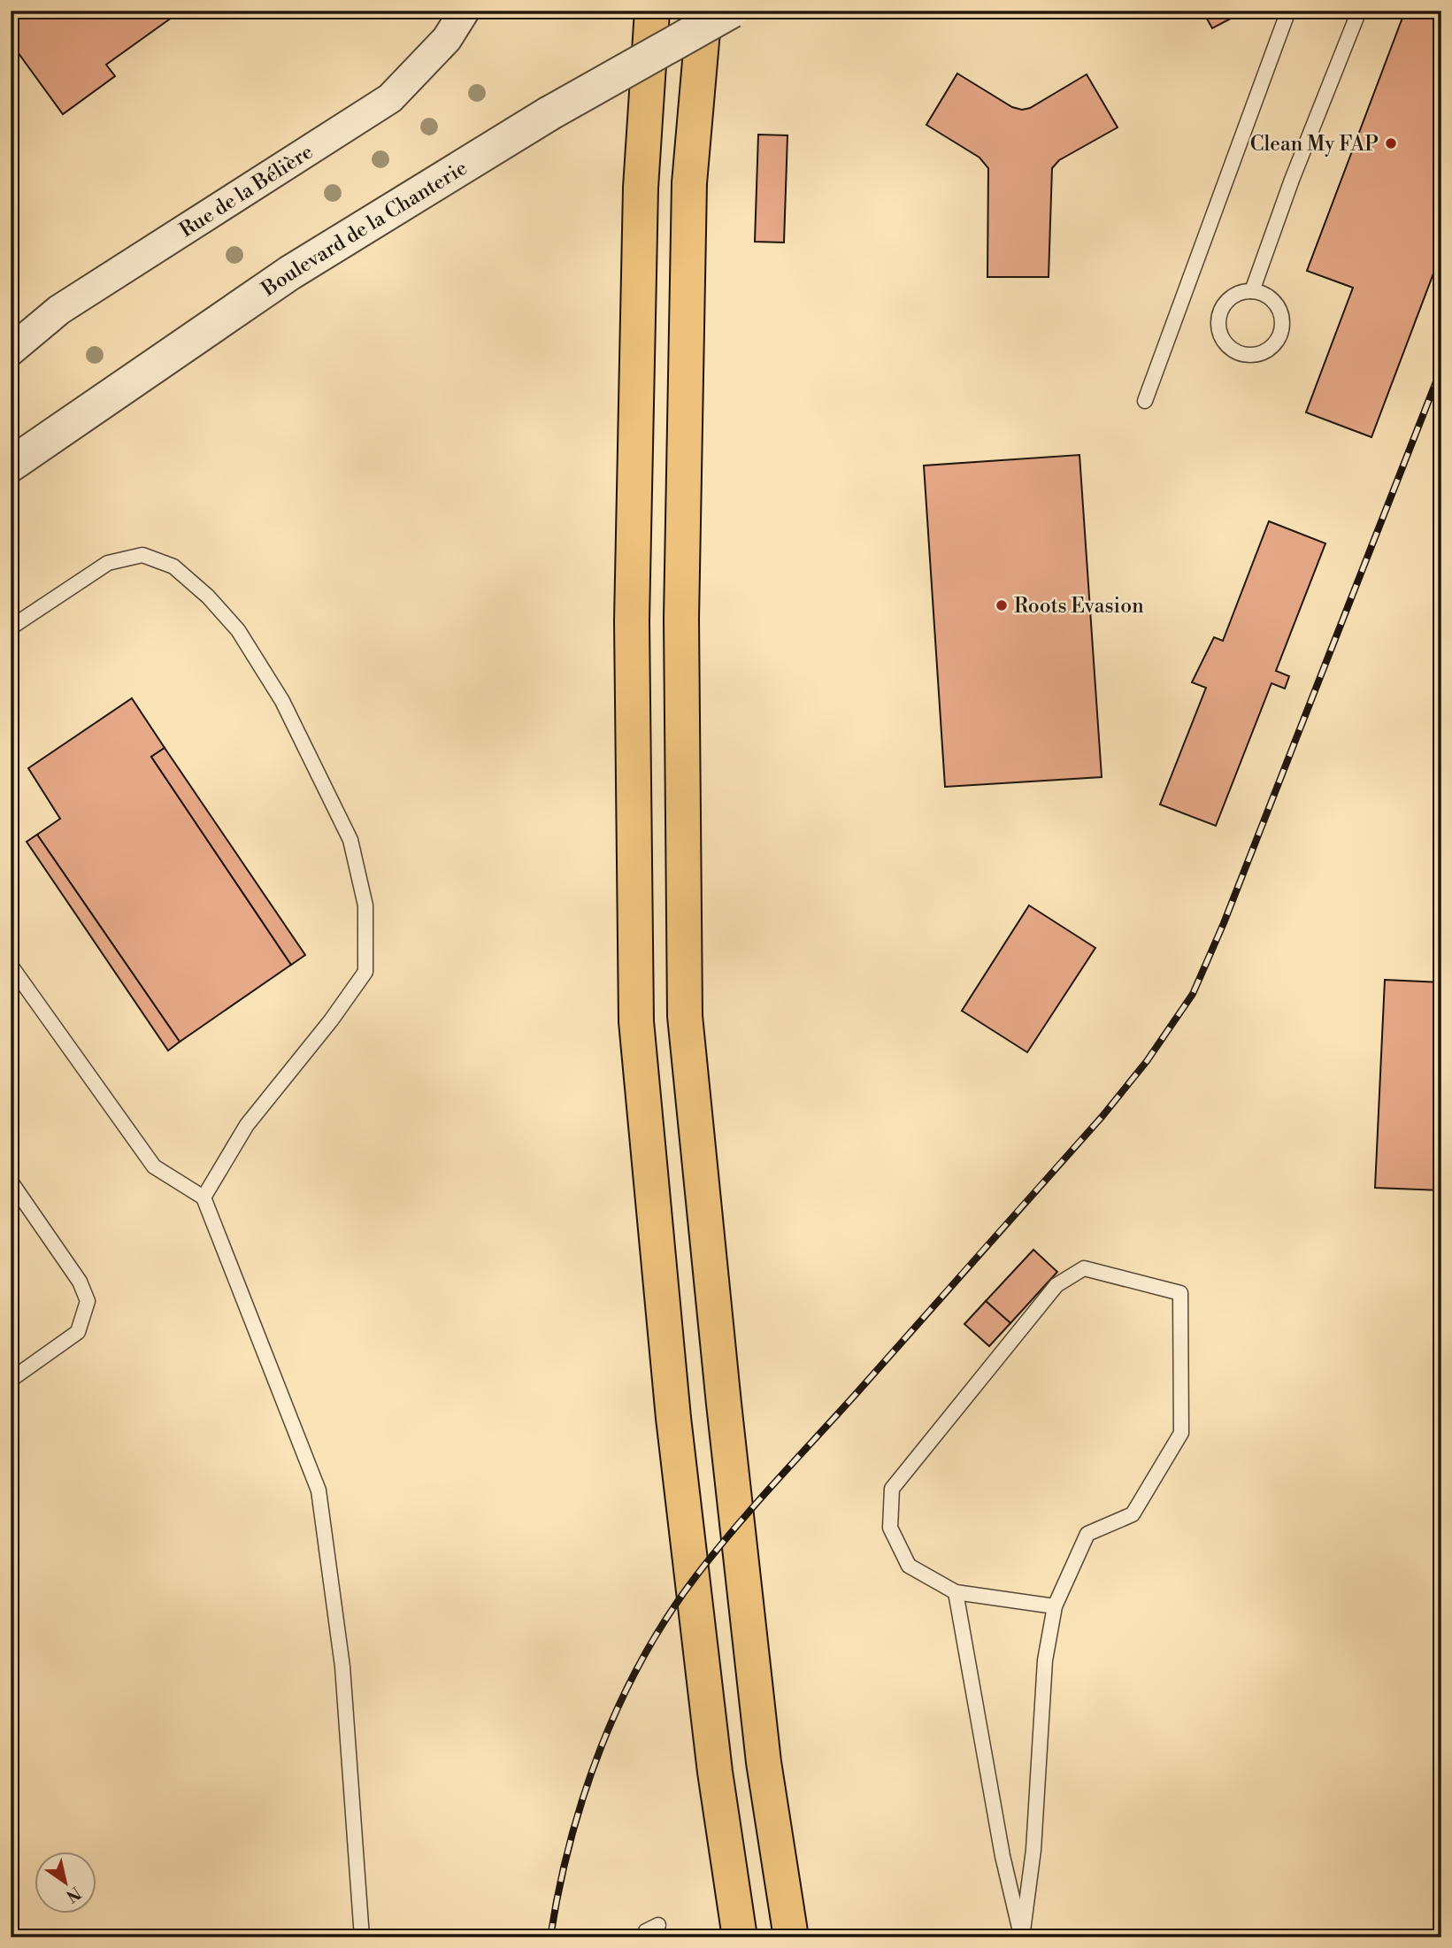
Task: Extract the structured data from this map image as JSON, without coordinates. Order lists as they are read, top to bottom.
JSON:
{
  "streets": {
    "street": ["Rue de la Bélière", "Boulevard de la Chanterie"]
  },
  "places": ["Clean My FAP", "Roots Evasion"],
  "north": "bottom right"
}
